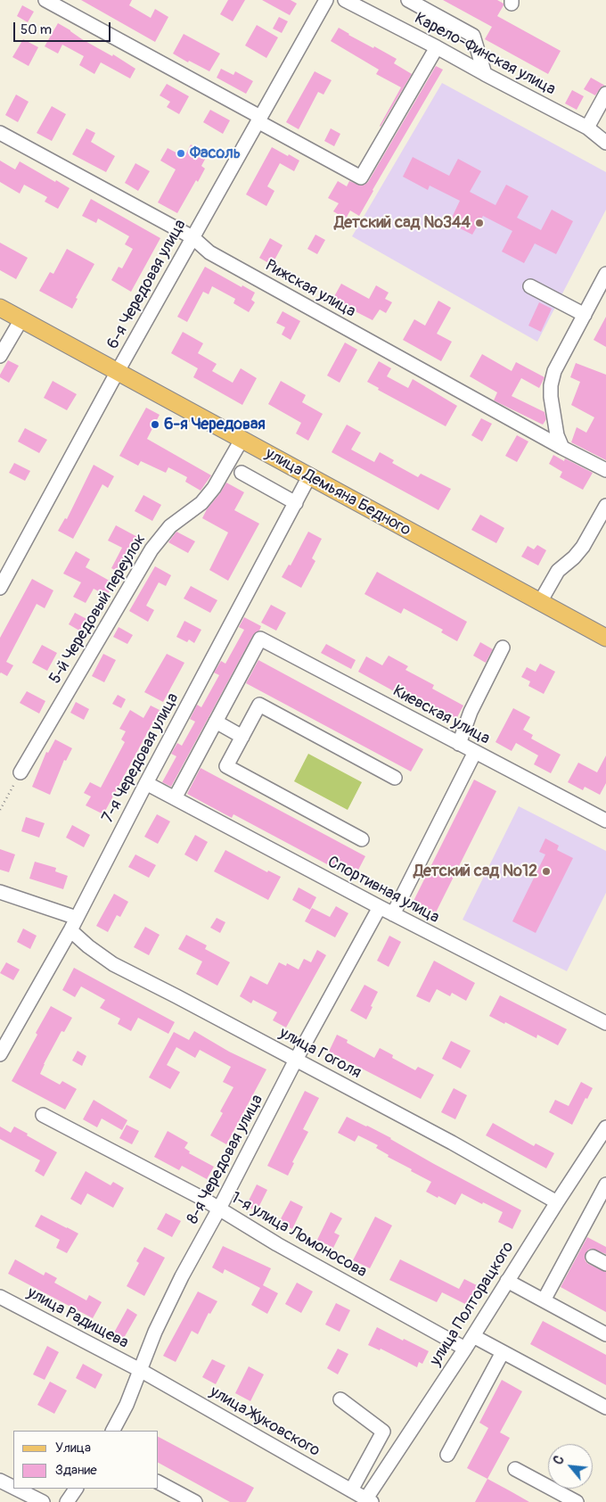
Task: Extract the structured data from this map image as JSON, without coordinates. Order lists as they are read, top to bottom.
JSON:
{
  "streets": {
    "main road": ["улица Демьяна Бедного"],
    "street": [
      "Карело-Финская улица",
      "6-я Чередовая улица",
      "Рижская улица",
      "5-й Чередовый переулок",
      "Киевская улица",
      "7-я Чередовая улица",
      "Спортивная улица",
      "улица Гоголя",
      "8-я Чередовая улица",
      "1-я улица Ломоносова",
      "улица Полторацкого",
      "улица Радищева",
      "улица Жуковского"
    ]
  },
  "crossings": [
    ["6-я Чередовая улица", "Рижская улица"],
    ["6-я Чередовая улица", "улица Демьяна Бедного"],
    ["улица Демьяна Бедного", "5-й Чередовый переулок"],
    ["улица Демьяна Бедного", "7-я Чередовая улица"],
    ["7-я Чередовая улица", "Спортивная улица"],
    ["7-я Чередовая улица", "улица Гоголя"],
    ["Спортивная улица", "8-я Чередовая улица"],
    ["улица Гоголя", "8-я Чередовая улица"],
    ["улица Гоголя", "улица Полторацкого"],
    ["8-я Чередовая улица", "1-я улица Ломоносова"],
    ["8-я Чередовая улица", "улица Радищева"],
    ["8-я Чередовая улица", "улица Жуковского"],
    ["1-я улица Ломоносова", "улица Полторацкого"],
    ["улица Полторацкого", "улица Жуковского"],
    ["улица Радищева", "улица Жуковского"]
  ],
  "places": [
    "Фасоль",
    "Детский сад №344",
    "6-я Чередовая",
    "Детский сад №12"
  ],
  "legend": ["Улица", "Здание"],
  "scale_bar": "50 m",
  "north": "top left"
}
